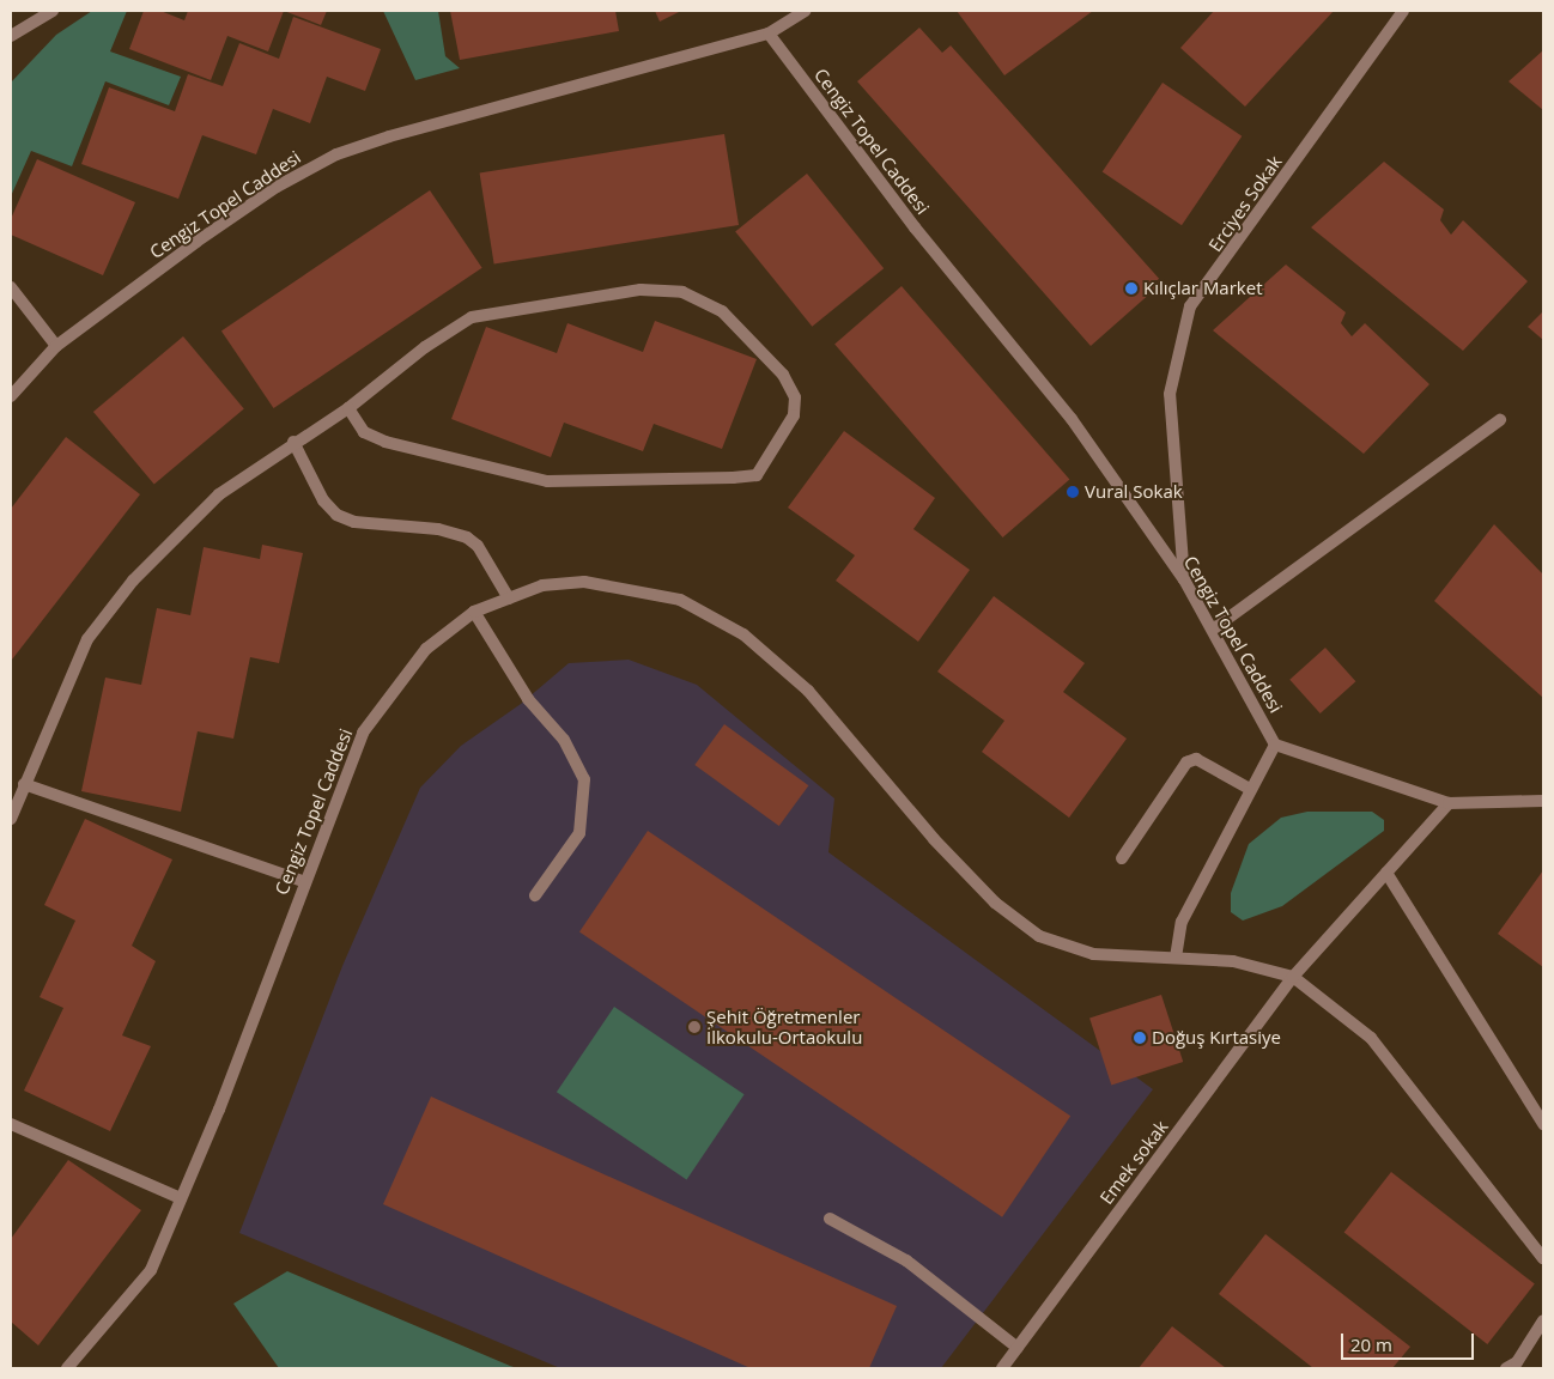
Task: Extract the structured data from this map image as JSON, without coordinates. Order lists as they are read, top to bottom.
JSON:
{
  "streets": {
    "street": ["Cengiz Topel Caddesi", "Erciyes Sokak", "Emek sokak"]
  },
  "crossings": [
    ["Cengiz Topel Caddesi", "Erciyes Sokak"],
    ["Cengiz Topel Caddesi", "Emek sokak"]
  ],
  "places": [
    "Kılıçlar Market",
    "Vural Sokak",
    "Şehit Öğretmenler İlkokulu-Ortaokulu",
    "Doğuş Kırtasiye"
  ],
  "scale_bar": "20 m"
}
